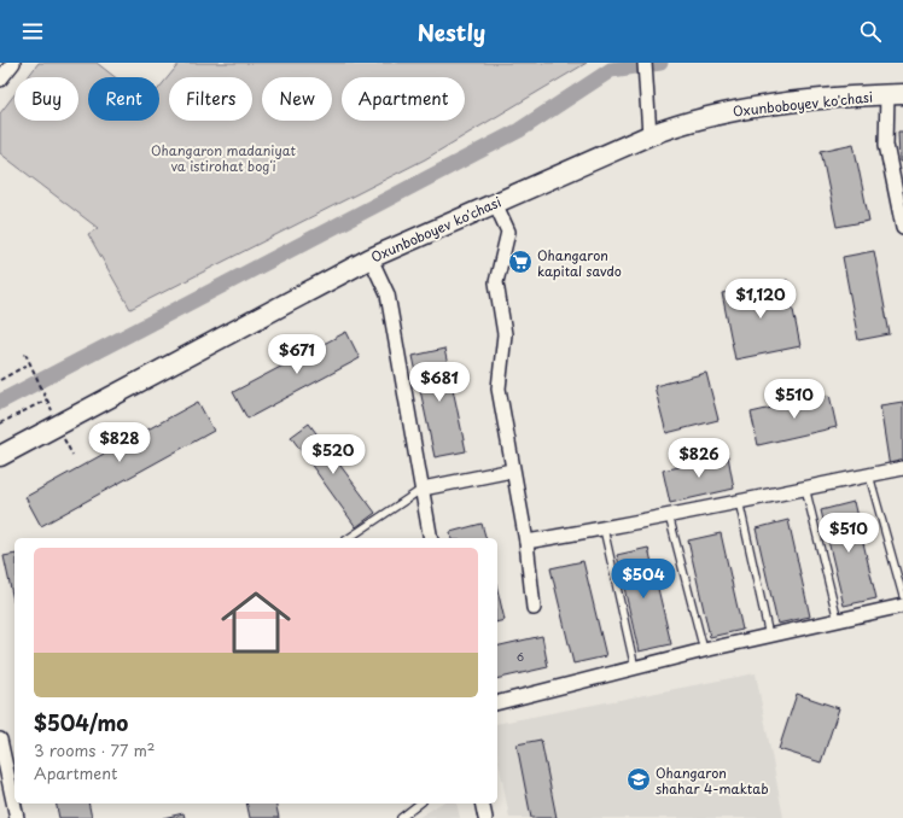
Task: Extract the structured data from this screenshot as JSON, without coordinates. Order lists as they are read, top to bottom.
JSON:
{
  "streets": {
    "main road": ["Oxunboboyev ko'chasi"]
  },
  "parks": ["Ohangaron madaniyat va istirohat bogʻi"],
  "places": {
    "supermarket": ["Ohangaron kapital savdo"],
    "school or university": ["Ohangaron shahar 4-maktab"]
  },
  "house_numbers": ["6"],
  "page": {
    "header": "Nestly",
    "chip": [
      "Buy",
      "Rent",
      "Filters",
      "New",
      "Apartment"
    ],
    "price": [
      "$1,120",
      "$671",
      "$681",
      "$510",
      "$828",
      "$520",
      "$826",
      "$510",
      "$504"
    ],
    "list": [
      {
        "name": "$504/mo",
        "note": "3 rooms · 77 m² · Apartment"
      }
    ]
  }
}
